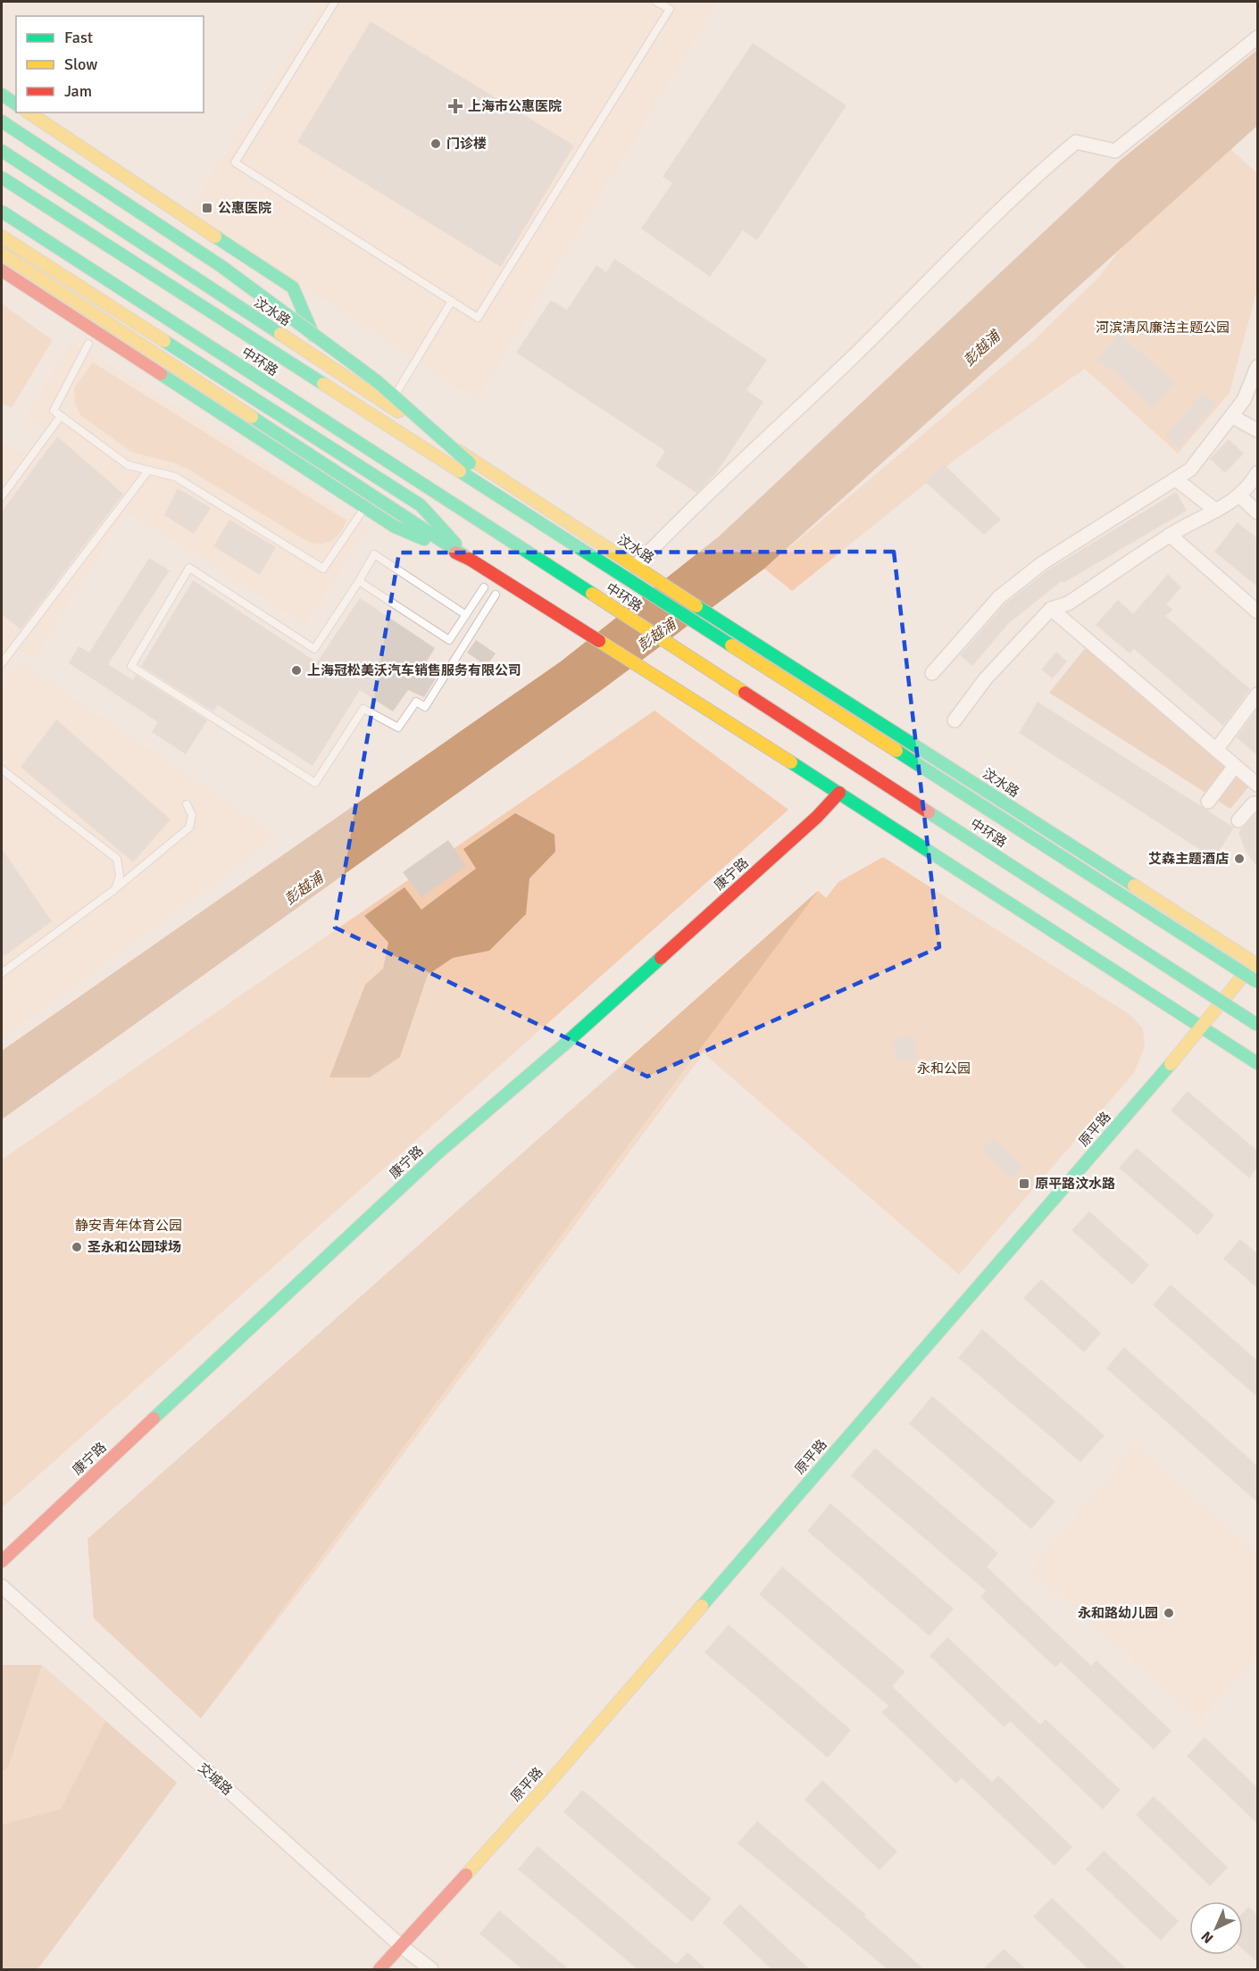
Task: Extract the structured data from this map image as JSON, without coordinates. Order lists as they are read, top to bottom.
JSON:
{
  "streets": {
    "main road": [
      "汶水路",
      "中环路",
      "康宁路",
      "原平路"
    ],
    "street": ["交城路"]
  },
  "crossings": [
    ["汶水路", "原平路"],
    ["原平路", "交城路"]
  ],
  "water": ["彭越浦"],
  "parks": ["河滨清风廉洁主题公园", "永和公园", "静安青年体育公园"],
  "places": {
    "health": ["上海市公惠医院"],
    "other": [
      "门诊楼",
      "上海冠松美沃汽车销售服务有限公司",
      "艾森主题酒店",
      "圣永和公园球场",
      "永和路幼儿园"
    ],
    "transit": ["公惠医院", "原平路汶水路"]
  },
  "legend": ["Fast", "Slow", "Jam"],
  "north": "bottom left"
}
